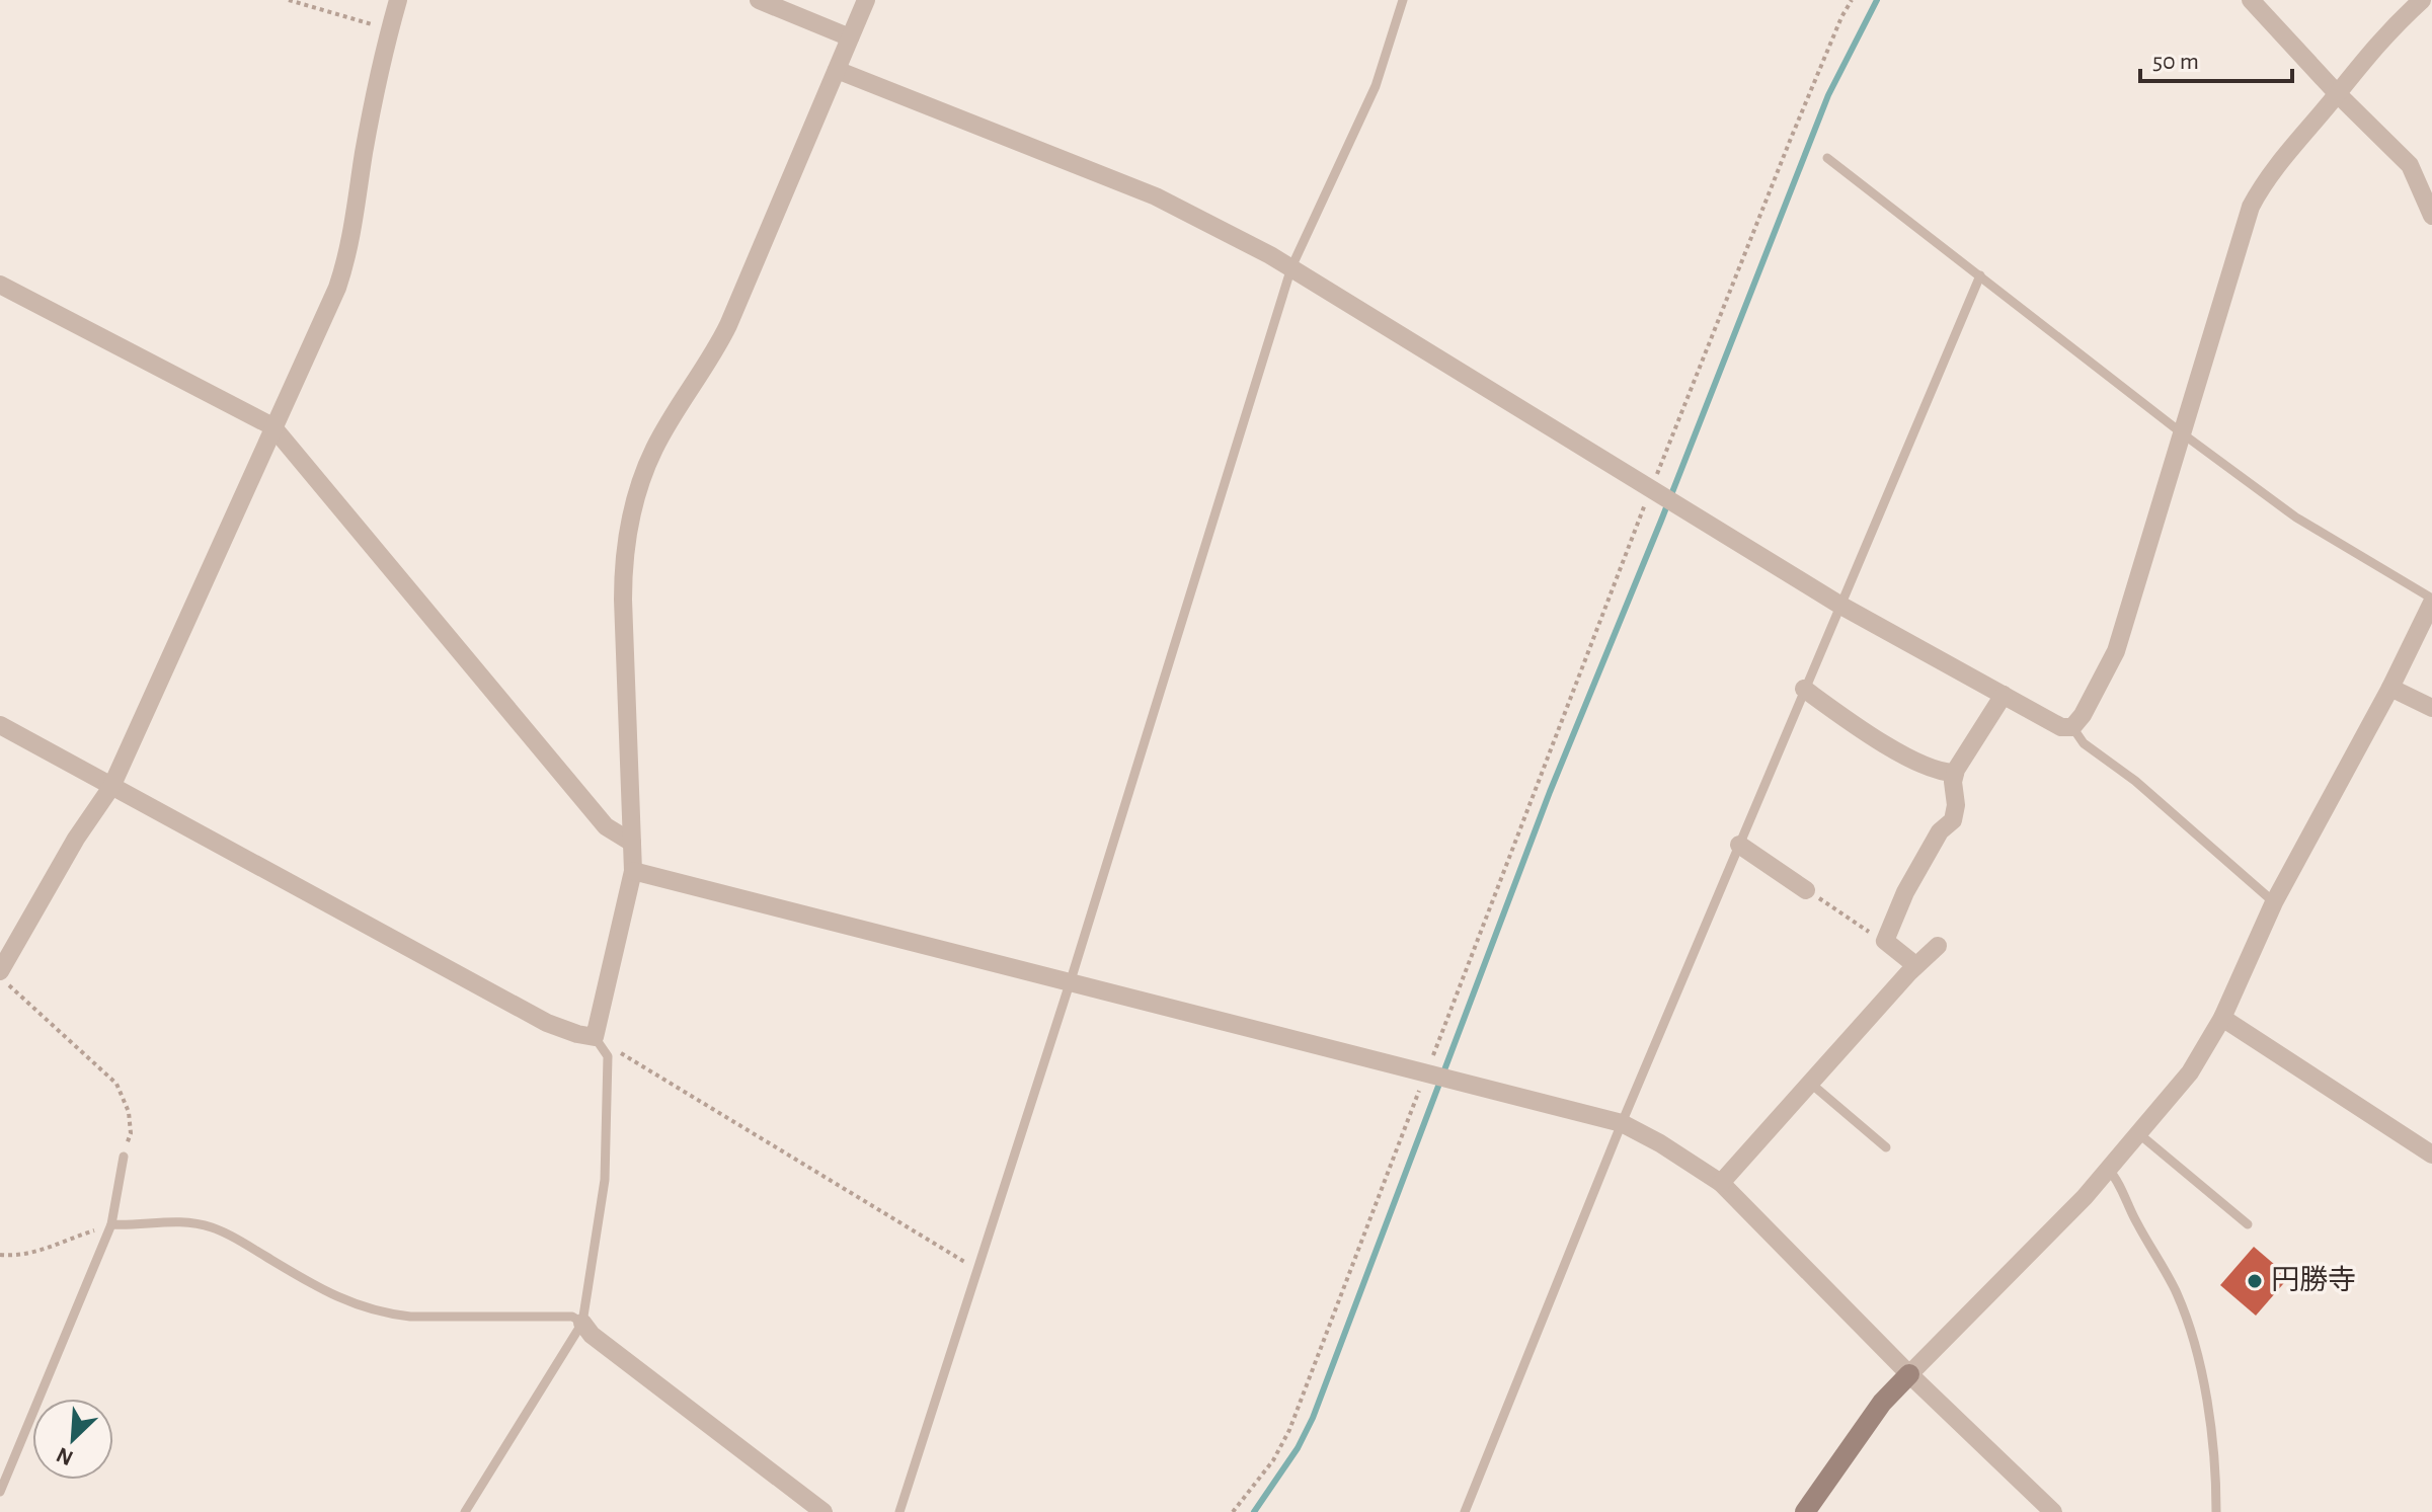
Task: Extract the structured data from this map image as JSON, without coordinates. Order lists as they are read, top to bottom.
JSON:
{
  "places": ["円勝寺"],
  "scale_bar": "50 m",
  "north": "bottom left"
}
